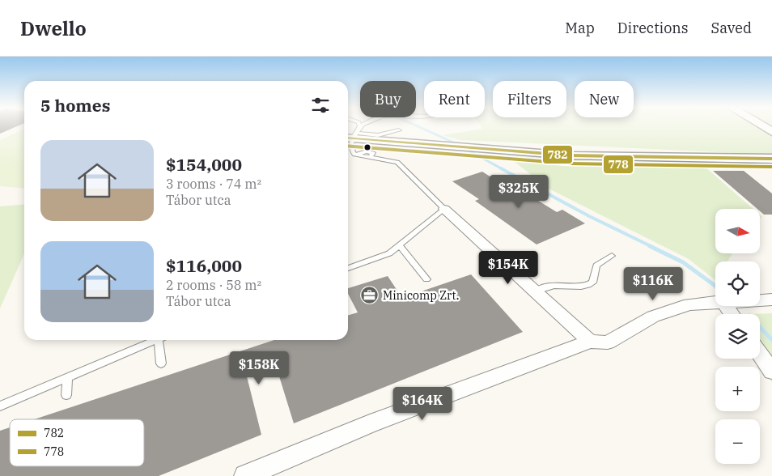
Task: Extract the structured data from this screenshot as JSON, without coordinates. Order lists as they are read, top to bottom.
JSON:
{
  "places": {
    "office": ["Minicomp Zrt."]
  },
  "lines": ["transit line 782", "transit line 778"],
  "legend": ["782", "778"],
  "north": "right",
  "page": {
    "header": "Dwello",
    "nav": ["Map", "Directions", "Saved"],
    "chip": [
      "Buy",
      "Rent",
      "Filters",
      "New"
    ],
    "heading": "5 homes",
    "list": [
      {
        "name": "$154,000",
        "note": "3 rooms · 74 m² · Tábor utca"
      },
      {
        "name": "$116,000",
        "note": "2 rooms · 58 m² · Tábor utca"
      }
    ],
    "price": [
      "$325K",
      "$154K",
      "$116K",
      "$158K",
      "$164K"
    ],
    "map_buttons": ["+", "−"]
  }
}
